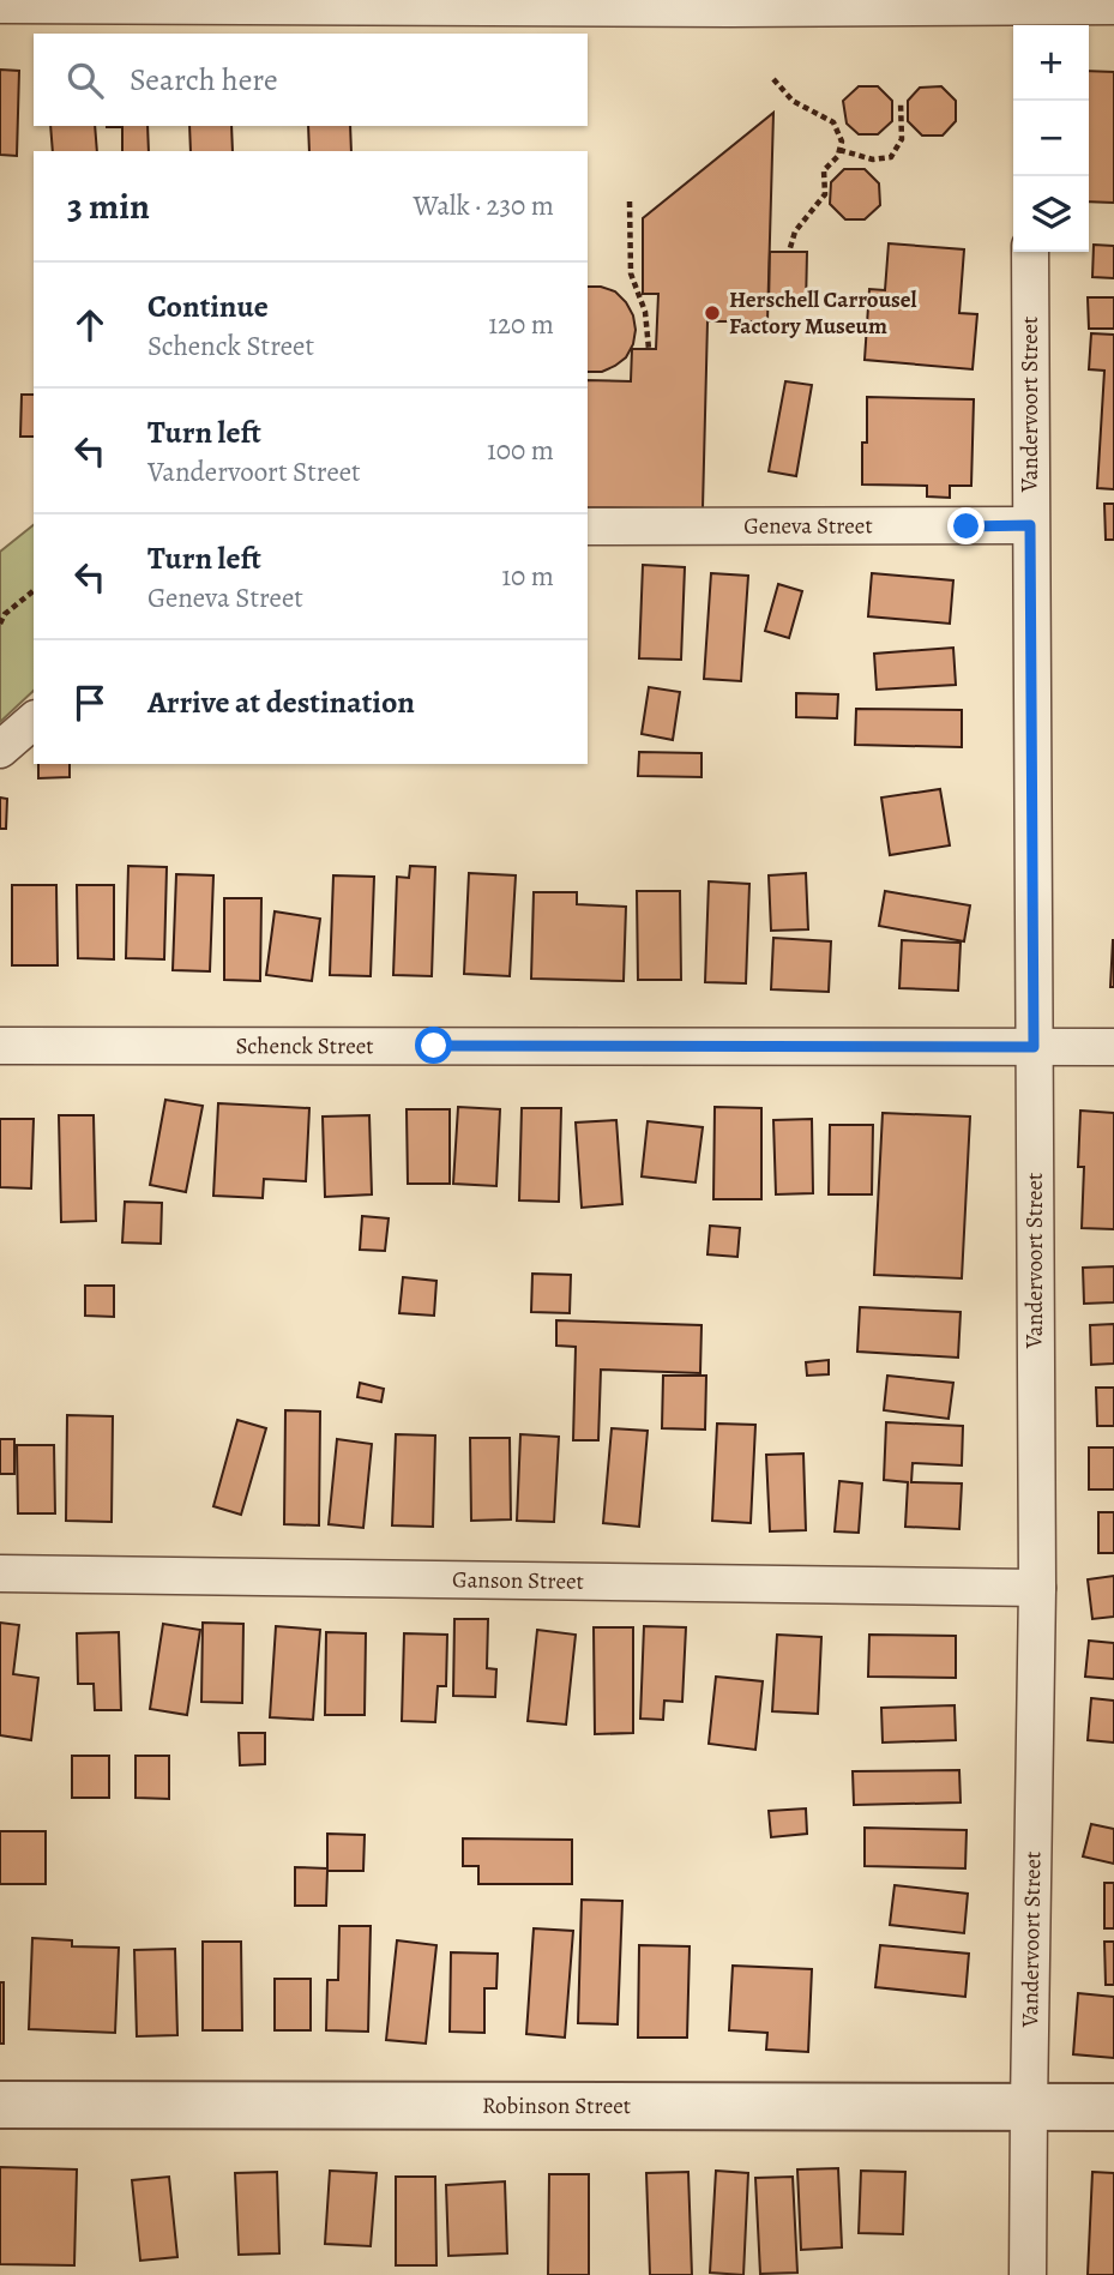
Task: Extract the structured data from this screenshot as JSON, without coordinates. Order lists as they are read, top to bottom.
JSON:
{
  "streets": {
    "street": [
      "Vandervoort Street",
      "Geneva Street",
      "Schenck Street",
      "Ganson Street",
      "Robinson Street"
    ]
  },
  "crossings": [
    ["Vandervoort Street", "Geneva Street"],
    ["Vandervoort Street", "Schenck Street"],
    ["Vandervoort Street", "Ganson Street"],
    ["Vandervoort Street", "Robinson Street"]
  ],
  "places": ["Herschell Carrousel Factory Museum"],
  "page": {
    "map_buttons": ["+", "−"],
    "search": "Search here",
    "heading": ["3 min", "Walk · 230 m"],
    "list": [
      ["Continue", "Schenck Street", "120 m"],
      ["Turn left", "Vandervoort Street", "100 m"],
      ["Turn left", "Geneva Street", "10 m"],
      "Arrive at destination"
    ]
  }
}
